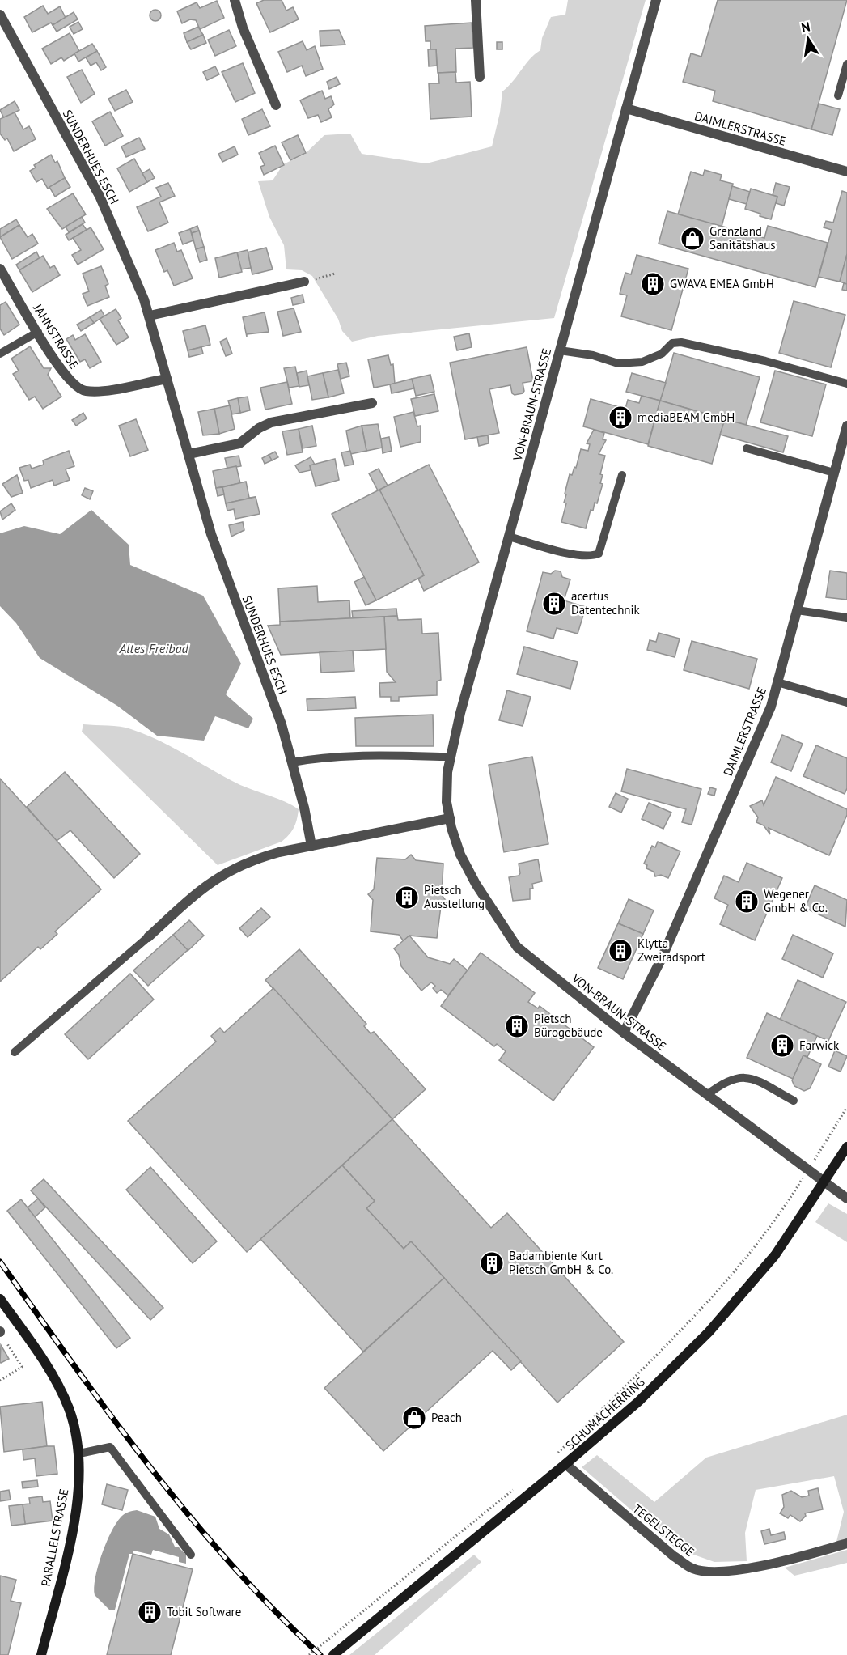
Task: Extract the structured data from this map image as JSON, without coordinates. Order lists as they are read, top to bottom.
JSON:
{
  "streets": {
    "main road": ["SCHUMACHERRING", "PARALLELSTRASSE"],
    "street": [
      "DAIMLERSTRASSE",
      "SUNDERHUES ESCH",
      "JAHNSTRASSE",
      "VON-BRAUN-STRASSE",
      "TEGELSTEGGE"
    ]
  },
  "crossings": [
    ["DAIMLERSTRASSE", "VON-BRAUN-STRASSE"],
    ["SUNDERHUES ESCH", "JAHNSTRASSE"],
    ["VON-BRAUN-STRASSE", "SCHUMACHERRING"],
    ["SCHUMACHERRING", "TEGELSTEGGE"]
  ],
  "water": ["Altes Freibad"],
  "places": {
    "shop": ["Grenzland Sanitätshaus", "Peach"],
    "building": [
      "GWAVA EMEA GmbH",
      "mediaBEAM GmbH",
      "acertus Datentechnik",
      "Pietsch Ausstellung",
      "Wegener GmbH & Co.",
      "Klytta Zweiradsport",
      "Pietsch Bürogebäude",
      "Farwick",
      "Badambiente Kurt Pietsch GmbH & Co.",
      "Tobit Software"
    ]
  },
  "north": "top"
}
